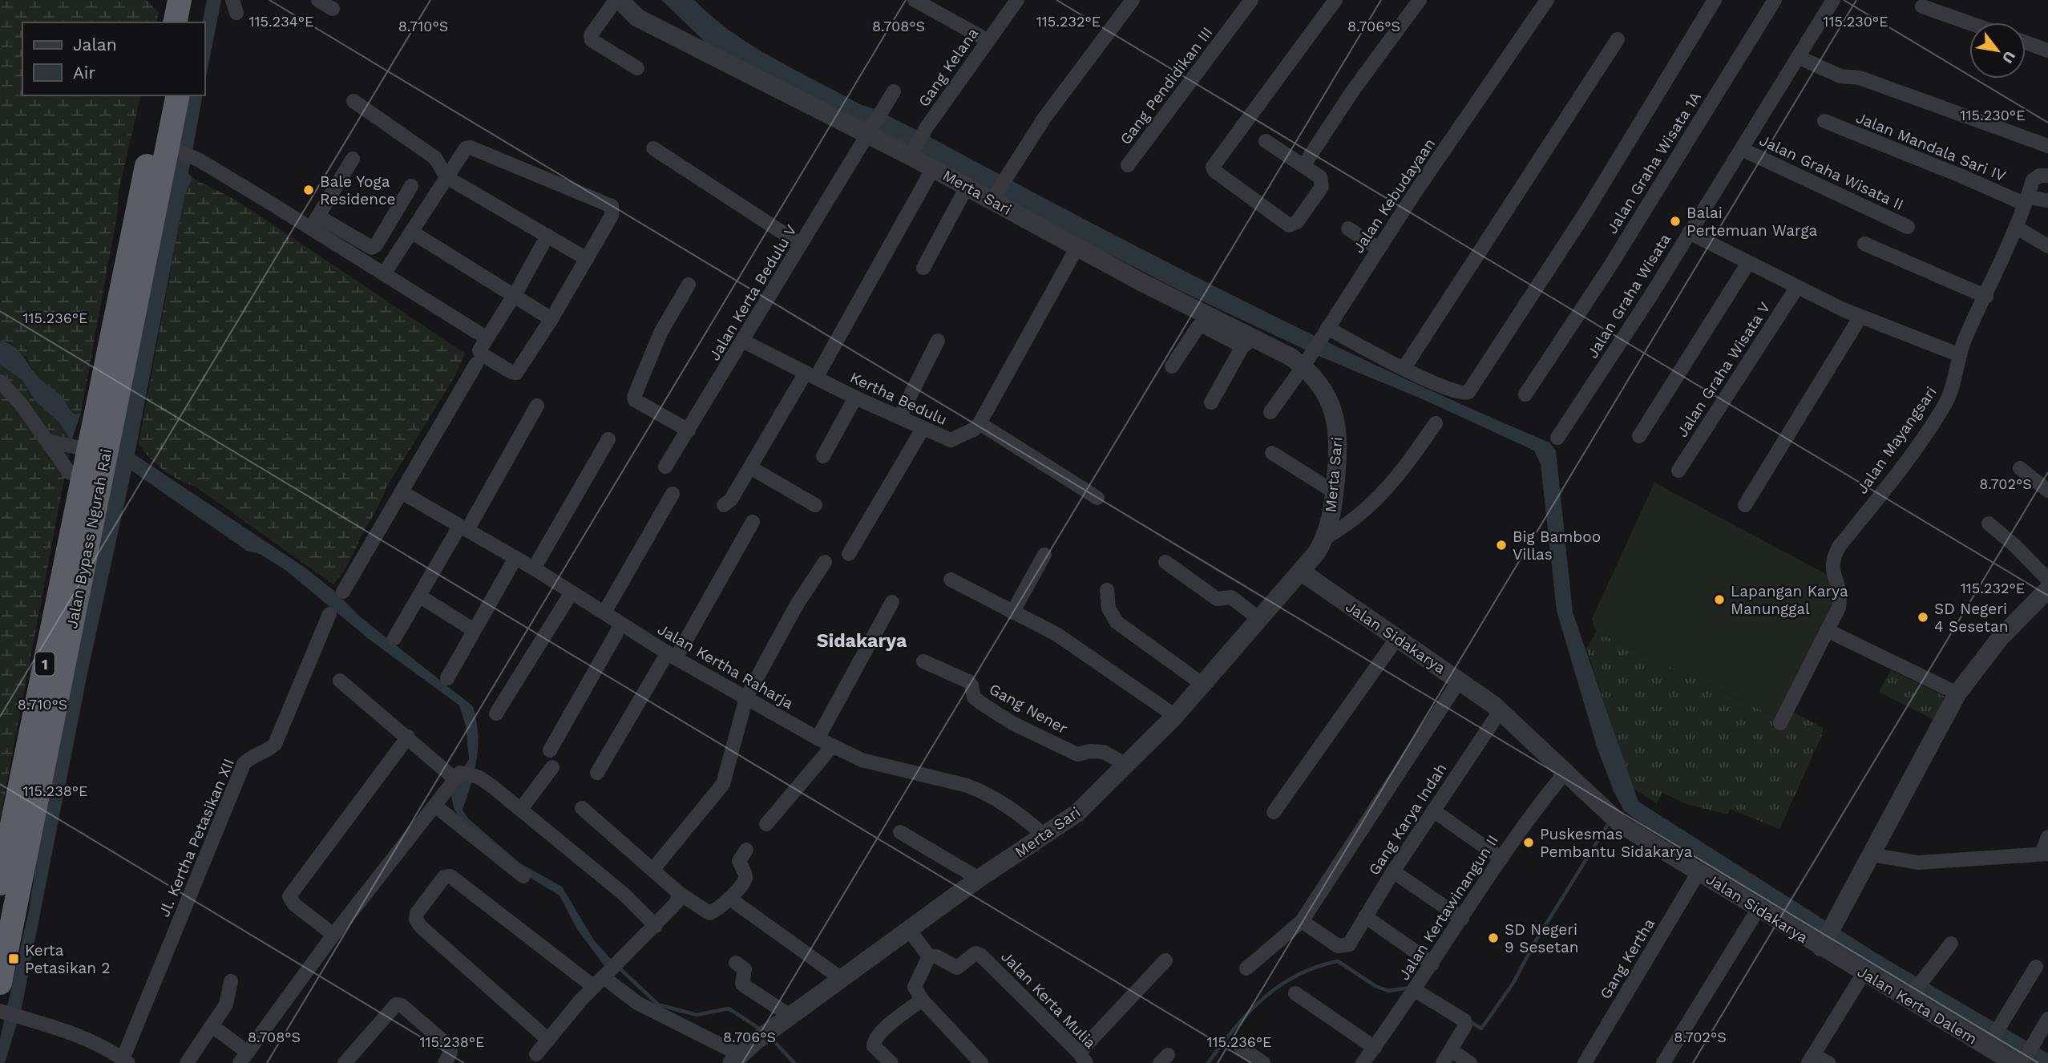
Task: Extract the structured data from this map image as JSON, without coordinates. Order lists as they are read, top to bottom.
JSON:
{
  "streets": {
    "highway": ["Jalan Bypass Ngurah Rai", "1"],
    "street": [
      "Gang Kelana",
      "Gang Pendidikan III",
      "Jalan Mandala Sari IV",
      "Jalan Graha Wisata 1A",
      "Jalan Graha Wisata II",
      "Merta Sari",
      "Jalan Kebudayaan",
      "Jalan Kerta Bedulu V",
      "Jalan Graha Wisata",
      "Jalan Graha Wisata V",
      "Kertha Bedulu",
      "Jalan Mayangsari",
      "Jalan Sidakarya",
      "Jalan Kertha Raharja",
      "Gang Nener",
      "Gang Karya Indah",
      "Jl. Kertha Petasikan XII",
      "Jalan Kertawinangun II",
      "Gang Kertha",
      "Jalan Kerta Mulia",
      "Jalan Kerta Dalem"
    ]
  },
  "crossings": [
    ["Gang Kelana", "Merta Sari"],
    ["Jalan Mandala Sari IV", "Jalan Mayangsari"],
    ["Jalan Graha Wisata II", "Jalan Graha Wisata"],
    ["Merta Sari", "Jalan Kebudayaan"],
    ["Merta Sari", "Jalan Kerta Bedulu V"],
    ["Merta Sari", "Kertha Bedulu"],
    ["Merta Sari", "Jalan Sidakarya"],
    ["Merta Sari", "Jalan Kertha Raharja"],
    ["Merta Sari", "Gang Nener"],
    ["Jalan Kerta Bedulu V", "Kertha Bedulu"],
    ["Jalan Sidakarya", "Gang Karya Indah"],
    ["Jalan Sidakarya", "Jalan Kertawinangun II"],
    ["Jalan Sidakarya", "Gang Kertha"],
    ["Jalan Sidakarya", "Jalan Kerta Dalem"]
  ],
  "districts": ["Sidakarya"],
  "places": {
    "other": [
      "Bale Yoga Residence",
      "Balai Pertemuan Warga",
      "Big Bamboo Villas",
      "Lapangan Karya Manunggal",
      "SD Negeri 4 Sesetan",
      "Puskesmas Pembantu Sidakarya",
      "SD Negeri 9 Sesetan"
    ],
    "transit": ["Kerta Petasikan 2"]
  },
  "legend": ["Jalan", "Air"],
  "north": "bottom right",
  "coordinates": [
    "115.230°E",
    "115.234°E",
    "115.232°E",
    "8.708°S",
    "8.706°S",
    "8.710°S",
    "115.236°E",
    "8.702°S",
    "115.238°E"
  ]
}
